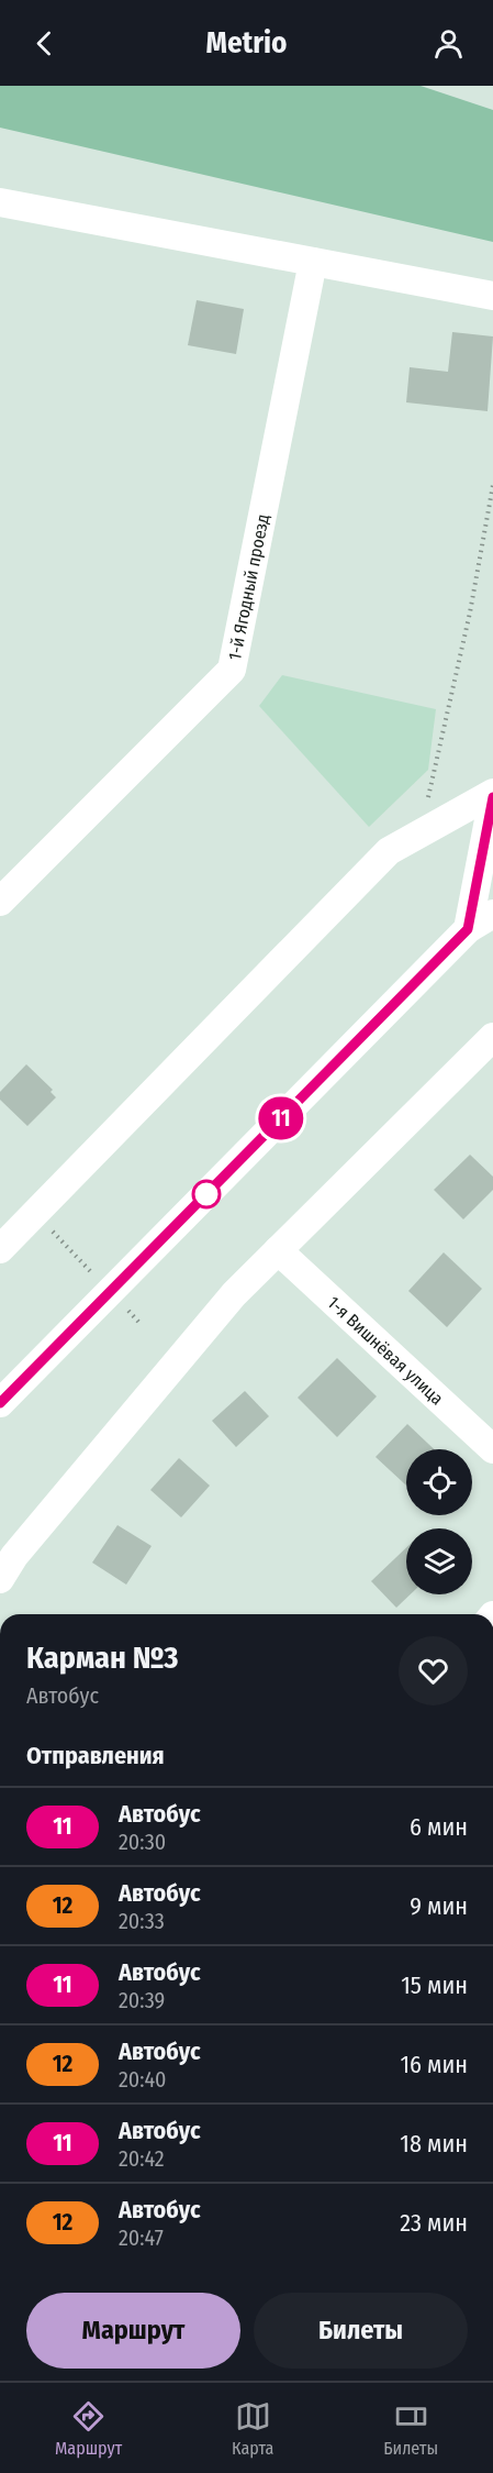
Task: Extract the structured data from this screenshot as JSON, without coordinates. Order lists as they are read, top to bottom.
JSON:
{
  "streets": {
    "street": ["1-й Ягодный проезд", "1-я Вишнёвая улица"]
  },
  "lines": ["bus line 11"],
  "page": {
    "header": "Metrio",
    "on_map": "11",
    "heading": [
      ["Карман №3", "Автобус"],
      "Отправления"
    ],
    "list": [
      {
        "mark": "11",
        "name": "Автобус",
        "note": "20:30",
        "value": "6 мин"
      },
      {
        "mark": "12",
        "name": "Автобус",
        "note": "20:33",
        "value": "9 мин"
      },
      {
        "mark": "11",
        "name": "Автобус",
        "note": "20:39",
        "value": "15 мин"
      },
      {
        "mark": "12",
        "name": "Автобус",
        "note": "20:40",
        "value": "16 мин"
      },
      {
        "mark": "11",
        "name": "Автобус",
        "note": "20:42",
        "value": "18 мин"
      },
      {
        "mark": "12",
        "name": "Автобус",
        "note": "20:47",
        "value": "23 мин"
      }
    ],
    "buttons": ["Маршрут", "Билеты"],
    "tabs": ["Маршрут", "Карта", "Билеты"]
  }
}
